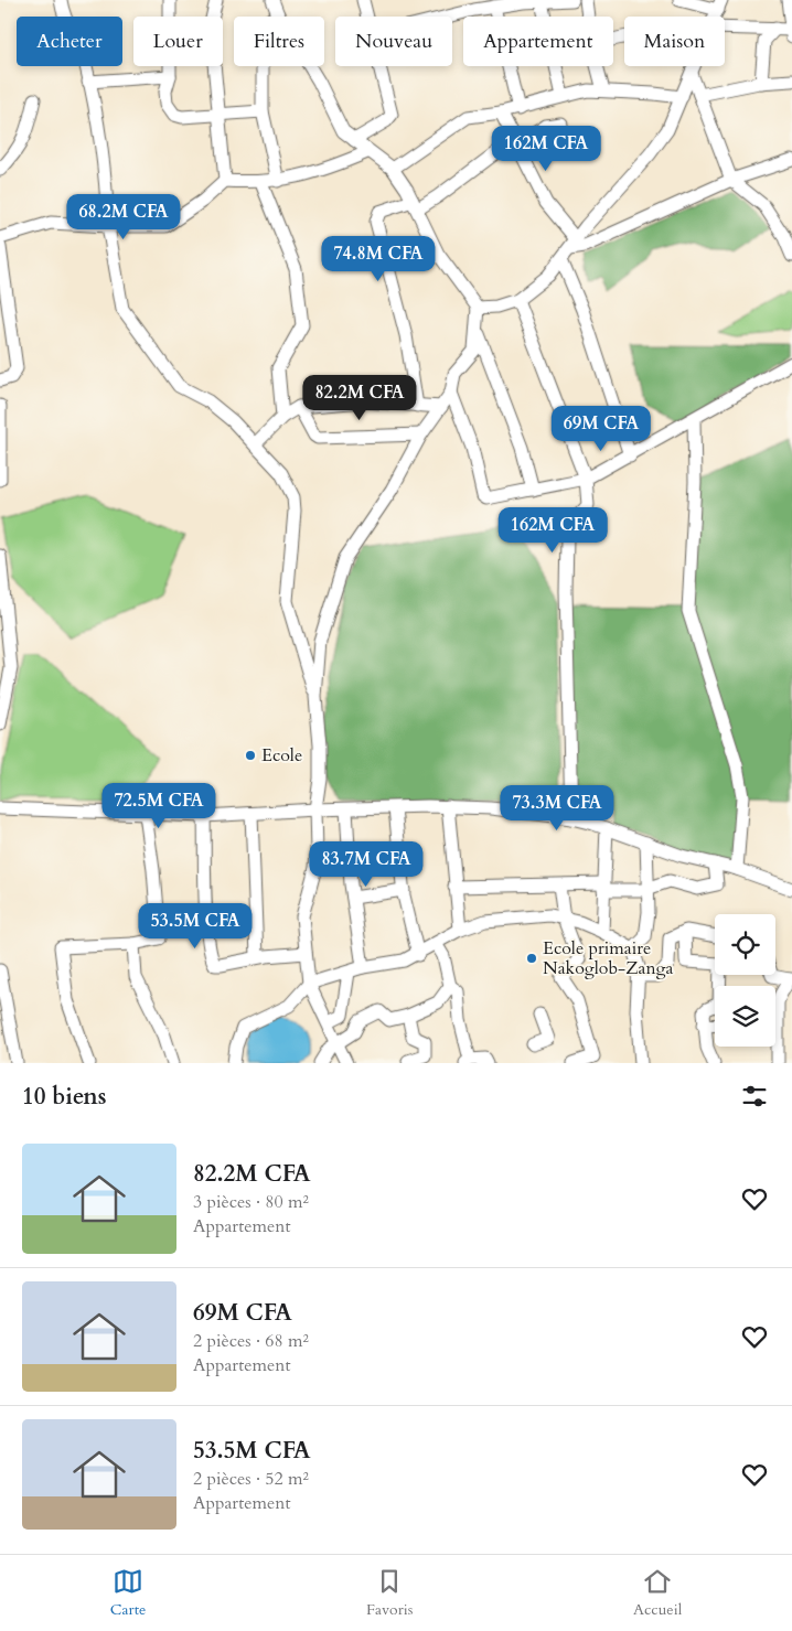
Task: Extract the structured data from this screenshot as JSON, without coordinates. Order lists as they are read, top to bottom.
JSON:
{
  "places": ["Ecole", "Ecole primaire Nakoglob-Zanga"],
  "page": {
    "chip": [
      "Acheter",
      "Louer",
      "Filtres",
      "Nouveau",
      "Appartement",
      "Maison"
    ],
    "price": [
      "162M CFA",
      "68.2M CFA",
      "74.8M CFA",
      "82.2M CFA",
      "69M CFA",
      "162M CFA",
      "72.5M CFA",
      "73.3M CFA",
      "83.7M CFA",
      "53.5M CFA"
    ],
    "heading": "10 biens",
    "list": [
      {
        "name": "82.2M CFA",
        "note": "3 pièces · 80 m² · Appartement"
      },
      {
        "name": "69M CFA",
        "note": "2 pièces · 68 m² · Appartement"
      },
      {
        "name": "53.5M CFA",
        "note": "2 pièces · 52 m² · Appartement"
      }
    ],
    "tabs": ["Carte", "Favoris", "Accueil"]
  }
}
